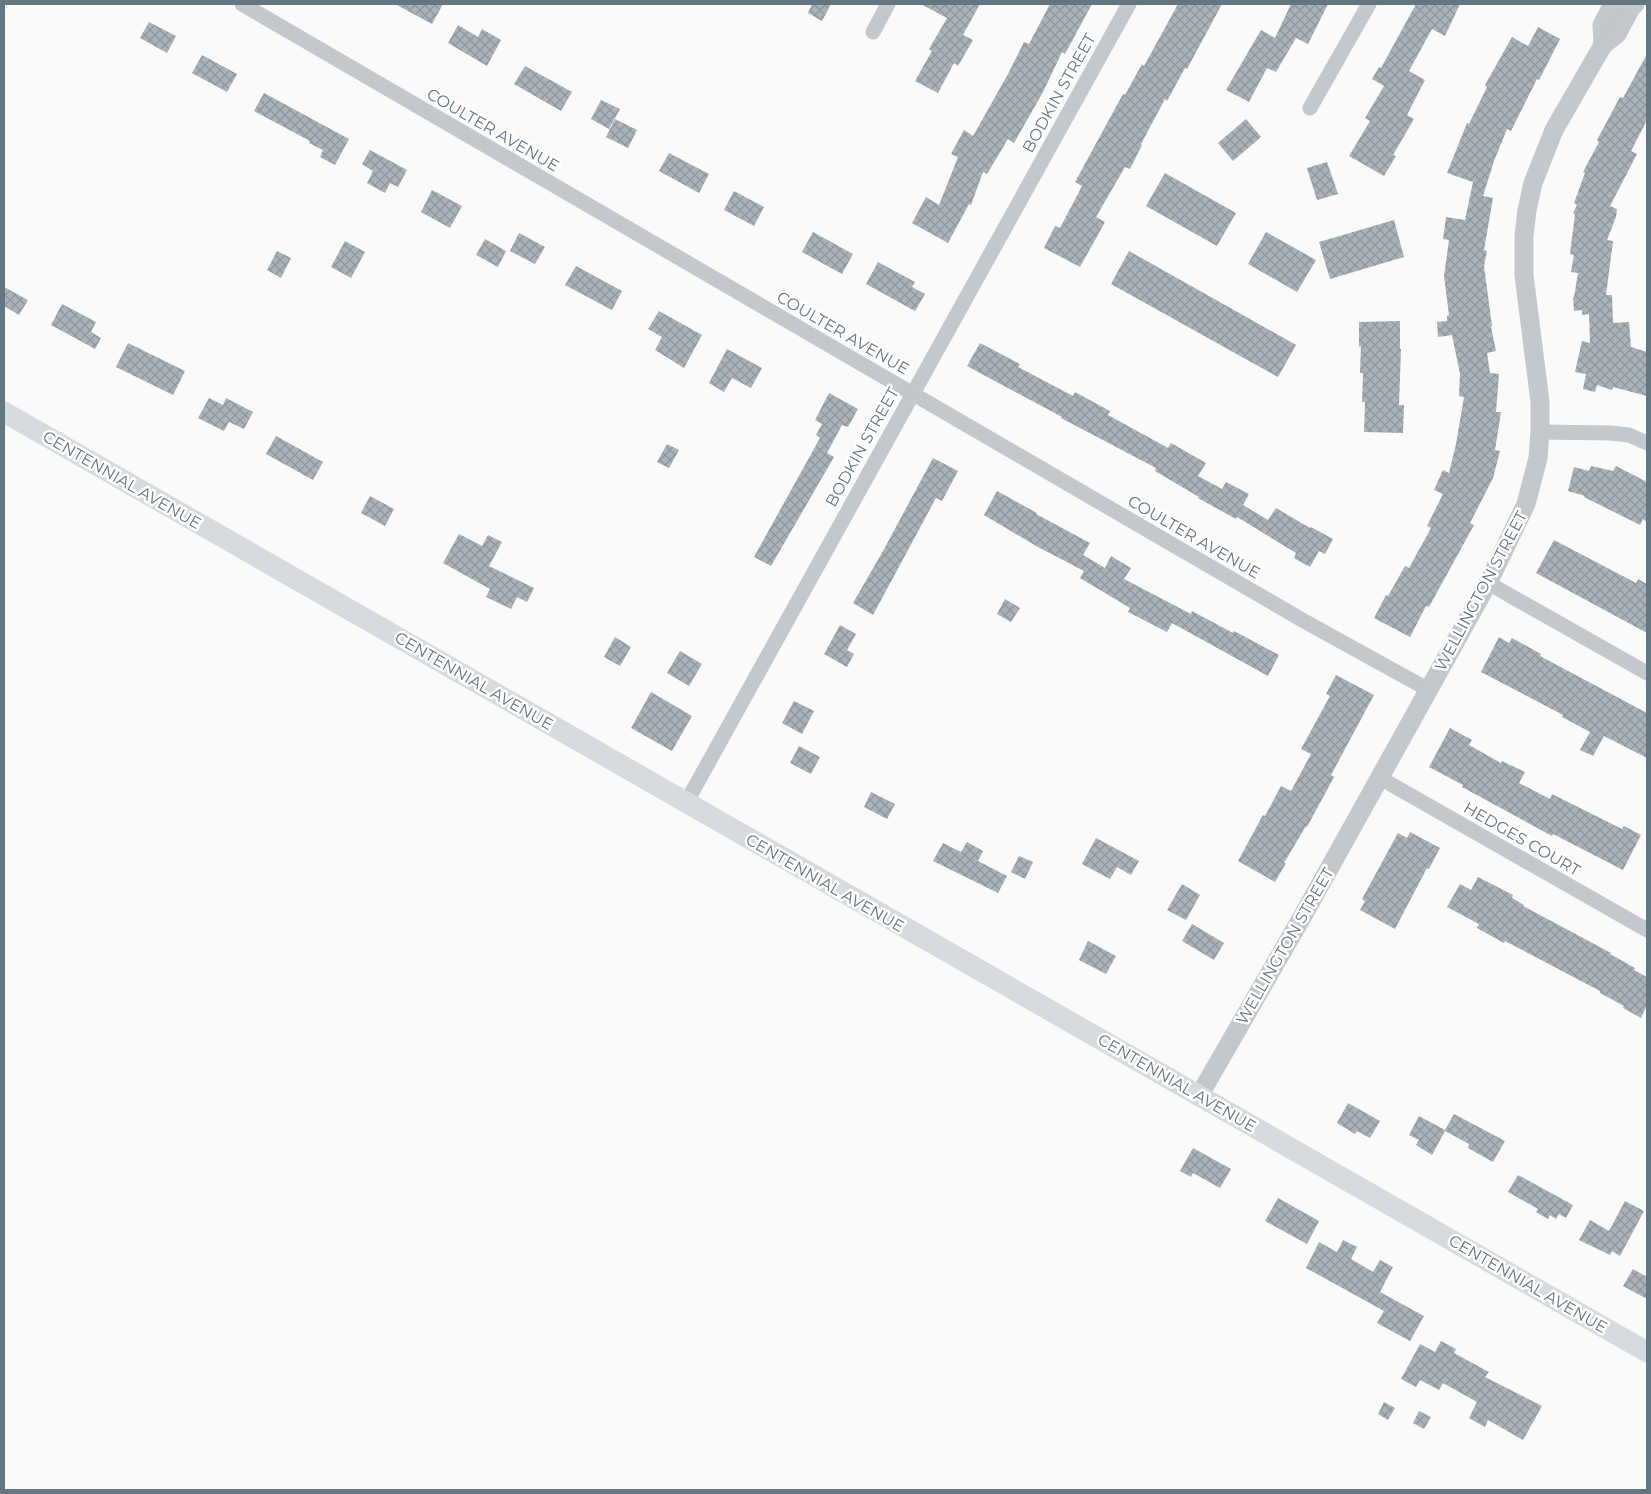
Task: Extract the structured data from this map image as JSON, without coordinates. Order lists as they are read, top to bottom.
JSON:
{
  "streets": {
    "main road": ["CENTENNIAL AVENUE"],
    "street": [
      "BODKIN STREET",
      "COULTER AVENUE",
      "WELLINGTON STREET",
      "HEDGES COURT"
    ]
  },
  "crossings": [
    ["BODKIN STREET", "COULTER AVENUE"],
    ["BODKIN STREET", "CENTENNIAL AVENUE"],
    ["COULTER AVENUE", "WELLINGTON STREET"],
    ["CENTENNIAL AVENUE", "WELLINGTON STREET"],
    ["WELLINGTON STREET", "HEDGES COURT"]
  ]
}
